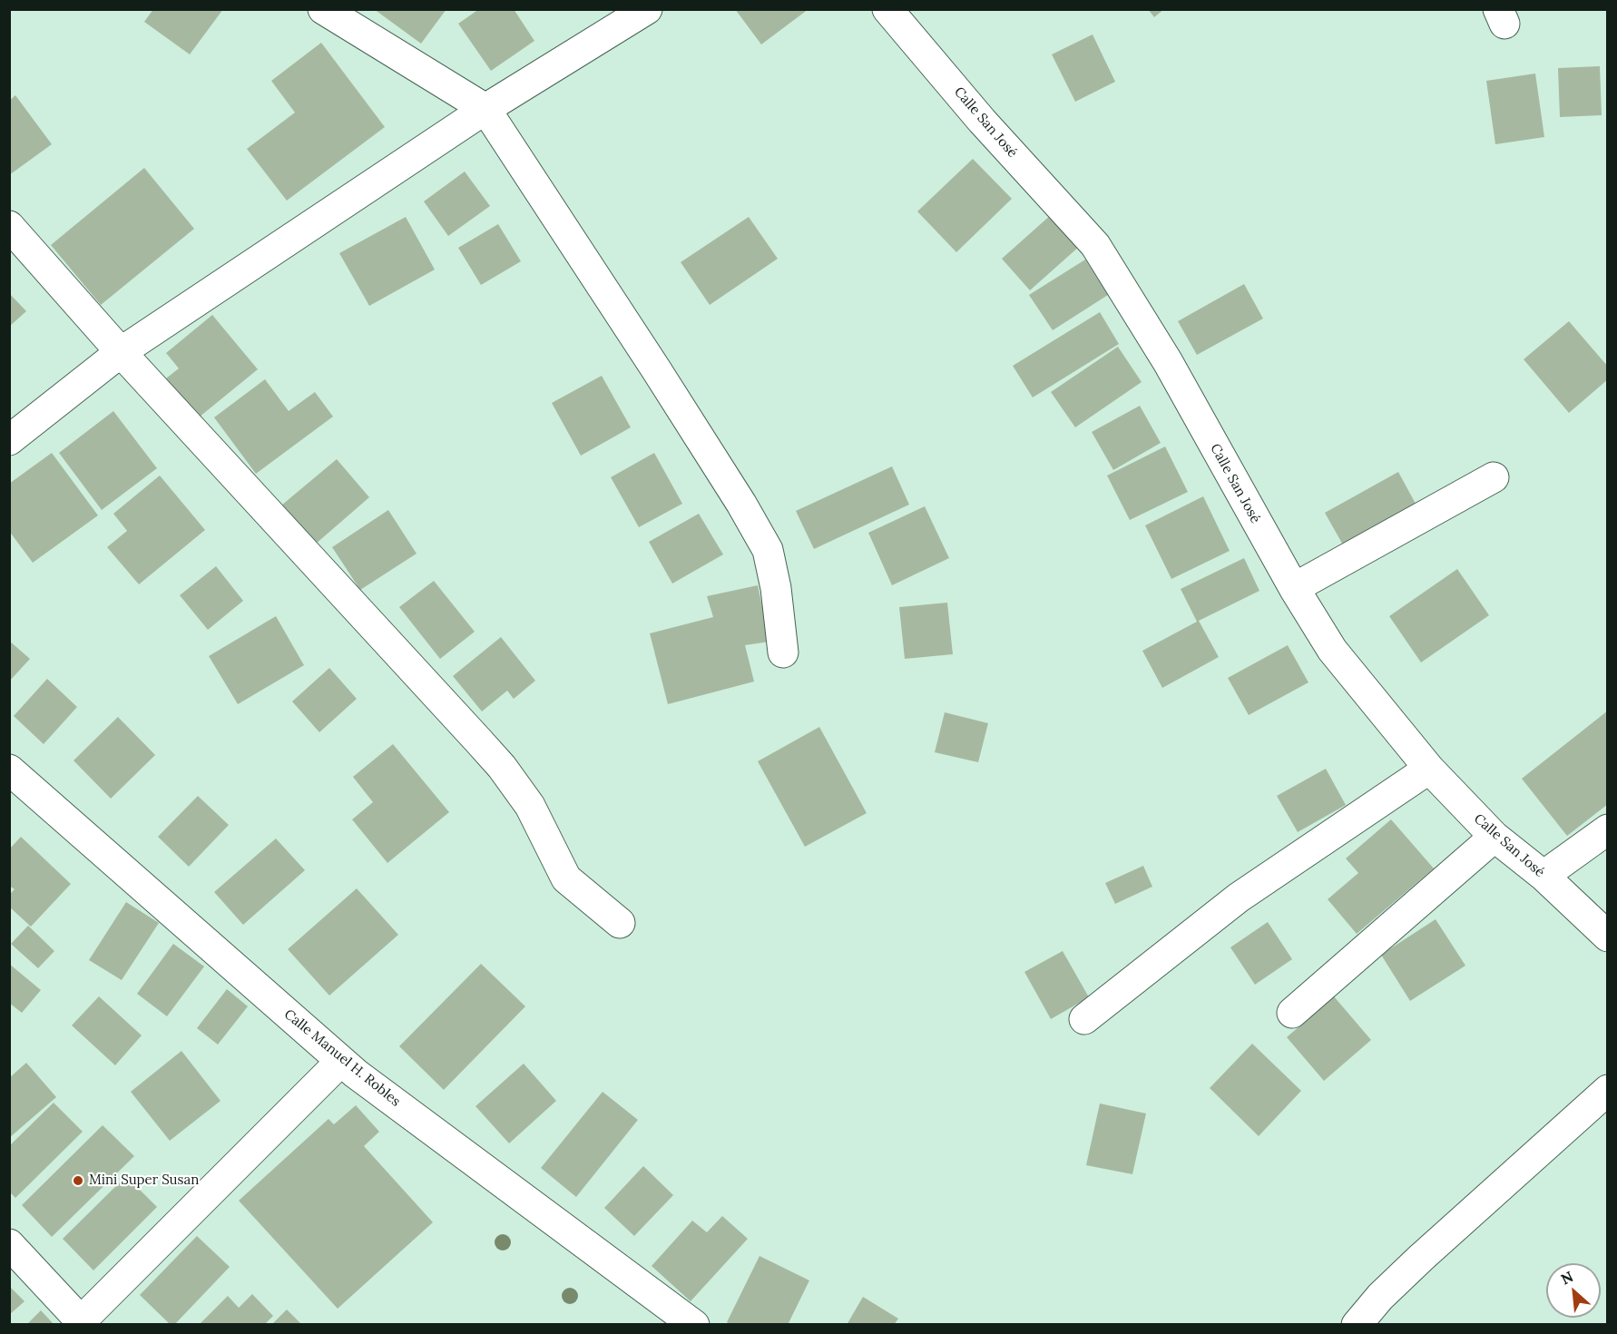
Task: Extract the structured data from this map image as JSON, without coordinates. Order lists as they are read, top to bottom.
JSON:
{
  "streets": {
    "street": ["Calle San José", "Calle Manuel H. Robles"]
  },
  "places": ["Mini Super Susan"],
  "north": "top left"
}
